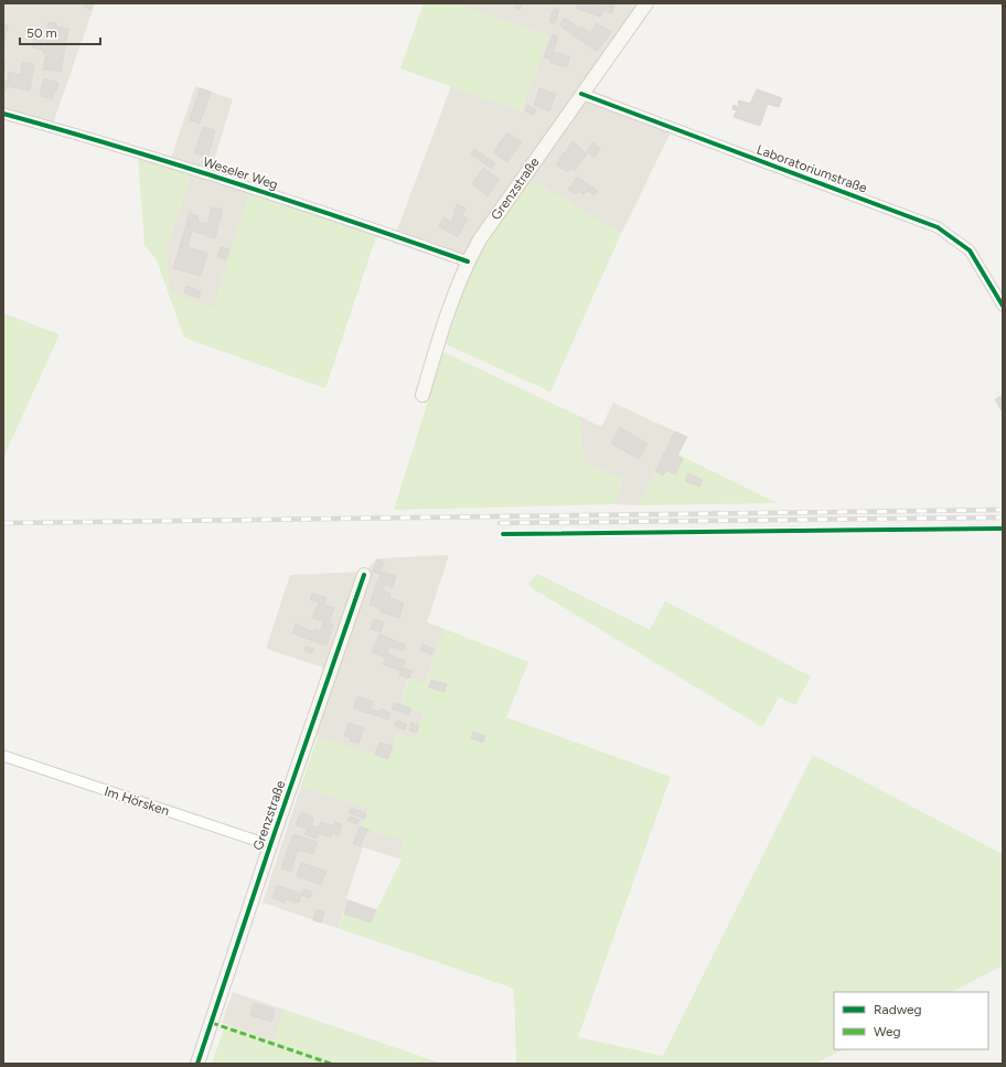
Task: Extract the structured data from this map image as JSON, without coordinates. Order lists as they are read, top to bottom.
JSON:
{
  "streets": {
    "street": [
      "Laboratoriumstraße",
      "Weseler Weg",
      "Grenzstraße",
      "Im Hörsken"
    ]
  },
  "crossings": [
    ["Laboratoriumstraße", "Grenzstraße"],
    ["Weseler Weg", "Grenzstraße"],
    ["Grenzstraße", "Im Hörsken"]
  ],
  "legend": ["Radweg", "Weg"],
  "scale_bar": "50 m"
}
